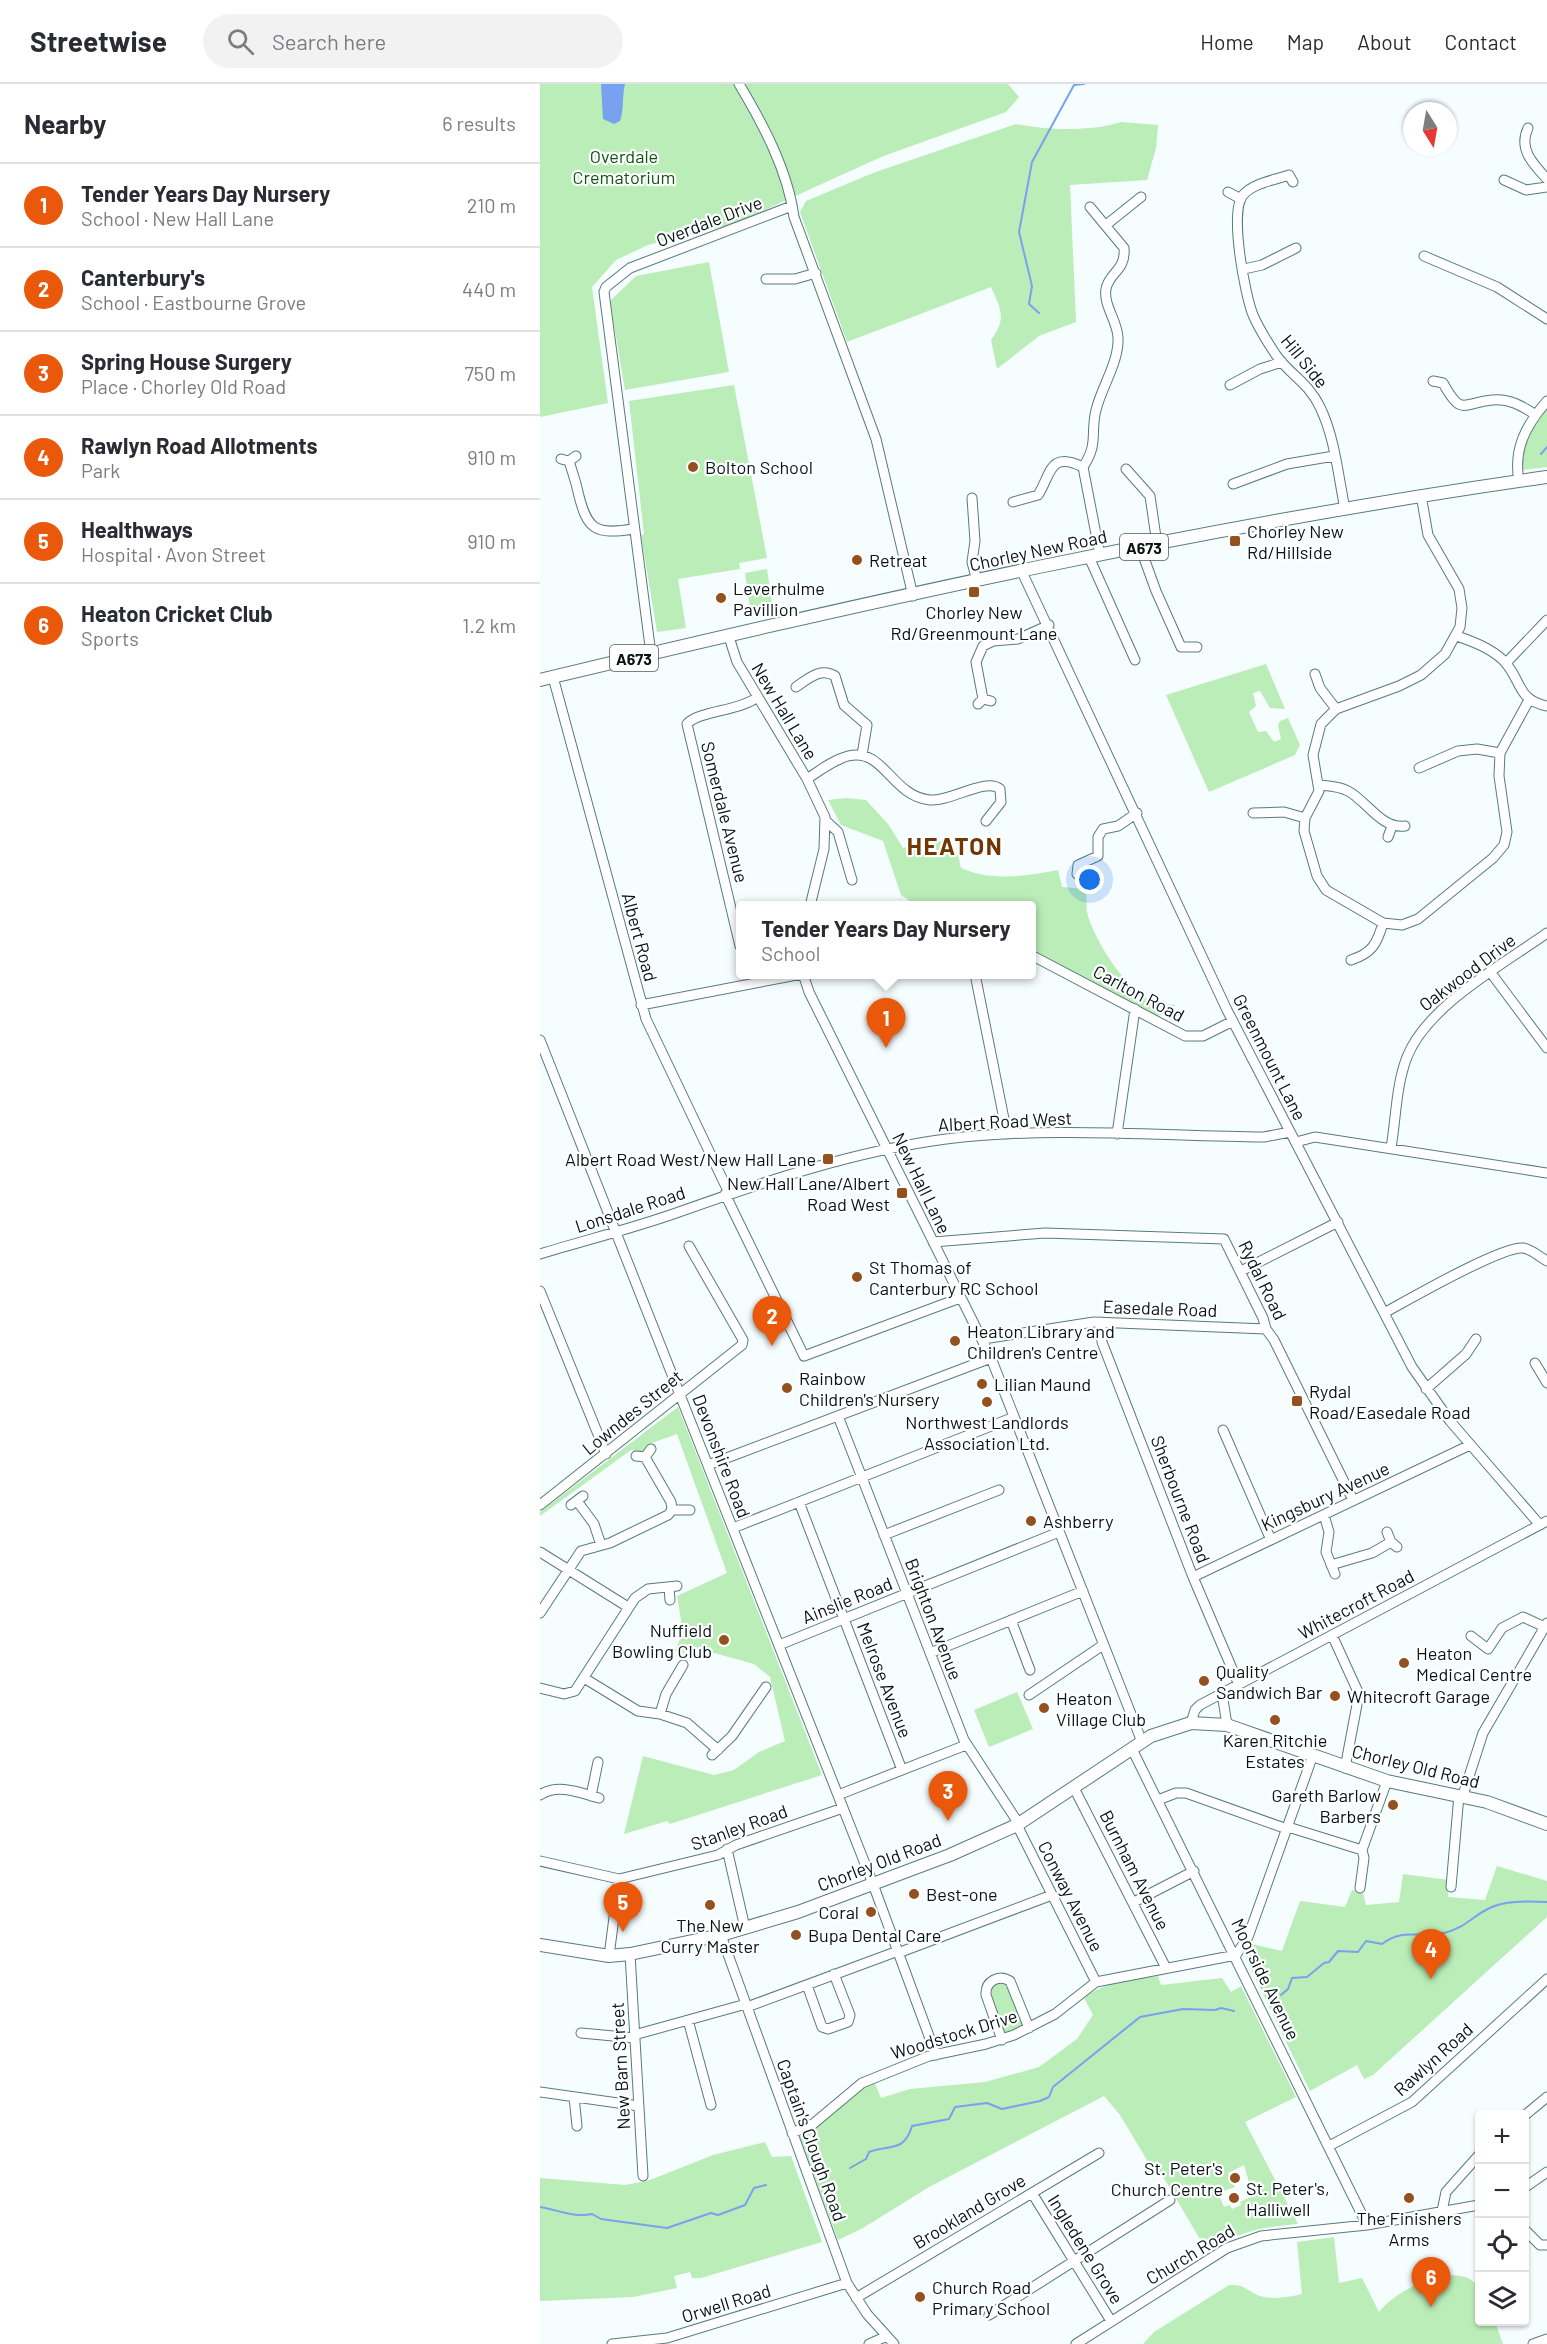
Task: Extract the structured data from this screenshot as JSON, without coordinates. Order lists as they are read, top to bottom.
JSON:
{
  "streets": {
    "main road": ["A673", "Chorley New Road", "Chorley Old Road"],
    "street": [
      "Overdale Drive",
      "Hill Side",
      "New Hall Lane",
      "Somerdale Avenue",
      "Albert Road",
      "Oakwood Drive",
      "Carlton Road",
      "Greenmount Lane",
      "Albert Road West",
      "Lonsdale Road",
      "Rydal Road",
      "Easedale Road",
      "Lowndes Street",
      "Devonshire Road",
      "Kingsbury Avenue",
      "Sherbourne Road",
      "Ainslie Road",
      "Whitecroft Road",
      "Brighton Avenue",
      "Melrose Avenue",
      "Stanley Road",
      "Burnham Avenue",
      "Conway Avenue",
      "Moorside Avenue",
      "Woodstock Drive",
      "Rawlyn Road",
      "New Barn Street",
      "Captain's Clough Road",
      "Brookland Grove",
      "Ingledene Grove",
      "Church Road",
      "Orwell Road"
    ]
  },
  "crossings": [
    ["Overdale Drive", "Chorley New Road"],
    ["Hill Side", "Chorley New Road"],
    ["Chorley New Road", "New Hall Lane"],
    ["Chorley New Road", "Albert Road"],
    ["Chorley New Road", "Greenmount Lane"],
    ["New Hall Lane", "Somerdale Avenue"],
    ["New Hall Lane", "Albert Road"],
    ["New Hall Lane", "Albert Road West"],
    ["New Hall Lane", "Rydal Road"],
    ["New Hall Lane", "Easedale Road"],
    ["New Hall Lane", "Ainslie Road"],
    ["New Hall Lane", "Chorley Old Road"],
    ["New Hall Lane", "Moorside Avenue"],
    ["Albert Road", "Albert Road West"],
    ["Albert Road", "Lonsdale Road"],
    ["Carlton Road", "Greenmount Lane"],
    ["Greenmount Lane", "Albert Road West"],
    ["Greenmount Lane", "Kingsbury Avenue"],
    ["Greenmount Lane", "Whitecroft Road"],
    ["Albert Road West", "Lonsdale Road"],
    ["Lonsdale Road", "Devonshire Road"],
    ["Rydal Road", "Easedale Road"],
    ["Rydal Road", "Kingsbury Avenue"],
    ["Easedale Road", "Sherbourne Road"],
    ["Lowndes Street", "Devonshire Road"],
    ["Devonshire Road", "Ainslie Road"],
    ["Devonshire Road", "Chorley Old Road"],
    ["Devonshire Road", "Stanley Road"],
    ["Devonshire Road", "Woodstock Drive"],
    ["Kingsbury Avenue", "Sherbourne Road"],
    ["Sherbourne Road", "Whitecroft Road"],
    ["Ainslie Road", "Brighton Avenue"],
    ["Ainslie Road", "Melrose Avenue"],
    ["Whitecroft Road", "Chorley Old Road"],
    ["Brighton Avenue", "Chorley Old Road"],
    ["Brighton Avenue", "Conway Avenue"],
    ["Chorley Old Road", "Burnham Avenue"],
    ["Chorley Old Road", "Conway Avenue"],
    ["Chorley Old Road", "Moorside Avenue"],
    ["Chorley Old Road", "New Barn Street"],
    ["Chorley Old Road", "Captain's Clough Road"],
    ["Burnham Avenue", "Woodstock Drive"],
    ["Conway Avenue", "Woodstock Drive"],
    ["Moorside Avenue", "Woodstock Drive"],
    ["Moorside Avenue", "Rawlyn Road"],
    ["Moorside Avenue", "Church Road"],
    ["Woodstock Drive", "Captain's Clough Road"],
    ["Captain's Clough Road", "Brookland Grove"],
    ["Captain's Clough Road", "Orwell Road"],
    ["Brookland Grove", "Ingledene Grove"],
    ["Ingledene Grove", "Church Road"]
  ],
  "districts": ["HEATON"],
  "parks": ["Overdale Crematorium"],
  "places": {
    "other": [
      "Bolton School",
      "Retreat",
      "Leverhulme Pavillion",
      "St Thomas of Canterbury RC School",
      "Heaton Library and Children's Centre",
      "Lilian Maund",
      "Rainbow Children's Nursery",
      "Northwest Landlords Association Ltd.",
      "Ashberry",
      "Nuffield Bowling Club",
      "Heaton Medical Centre",
      "Quality Sandwich Bar",
      "Whitecroft Garage",
      "Heaton Village Club",
      "Karen Ritchie Estates",
      "Gareth Barlow Barbers",
      "Best-one",
      "The New Curry Master",
      "Coral",
      "Bupa Dental Care",
      "St. Peter's Church Centre",
      "St. Peter's, Halliwell",
      "The Finishers Arms",
      "Church Road Primary School"
    ],
    "transit": [
      "Chorley New Rd/Hillside",
      "Chorley New Rd/Greenmount Lane",
      "Albert Road West/New Hall Lane",
      "New Hall Lane/Albert Road West",
      "Rydal Road/Easedale Road"
    ]
  },
  "north": "bottom",
  "page": {
    "header": "Streetwise",
    "search": "Search here",
    "nav": [
      "Home",
      "Map",
      "About",
      "Contact"
    ],
    "heading": ["Nearby", "6 results"],
    "list": [
      {
        "mark": "1",
        "name": "Tender Years Day Nursery",
        "note": "School · New Hall Lane",
        "value": "210 m"
      },
      {
        "mark": "2",
        "name": "Canterbury's",
        "note": "School · Eastbourne Grove",
        "value": "440 m"
      },
      {
        "mark": "3",
        "name": "Spring House Surgery",
        "note": "Place · Chorley Old Road",
        "value": "750 m"
      },
      {
        "mark": "4",
        "name": "Rawlyn Road Allotments",
        "note": "Park",
        "value": "910 m"
      },
      {
        "mark": "5",
        "name": "Healthways",
        "note": "Hospital · Avon Street",
        "value": "910 m"
      },
      {
        "mark": "6",
        "name": "Heaton Cricket Club",
        "note": "Sports",
        "value": "1.2 km"
      }
    ],
    "popup": ["Tender Years Day Nursery", "School"],
    "pins": [
      "1",
      "2",
      "3",
      "5",
      "4",
      "6"
    ],
    "map_buttons": ["+", "−"]
  }
}
